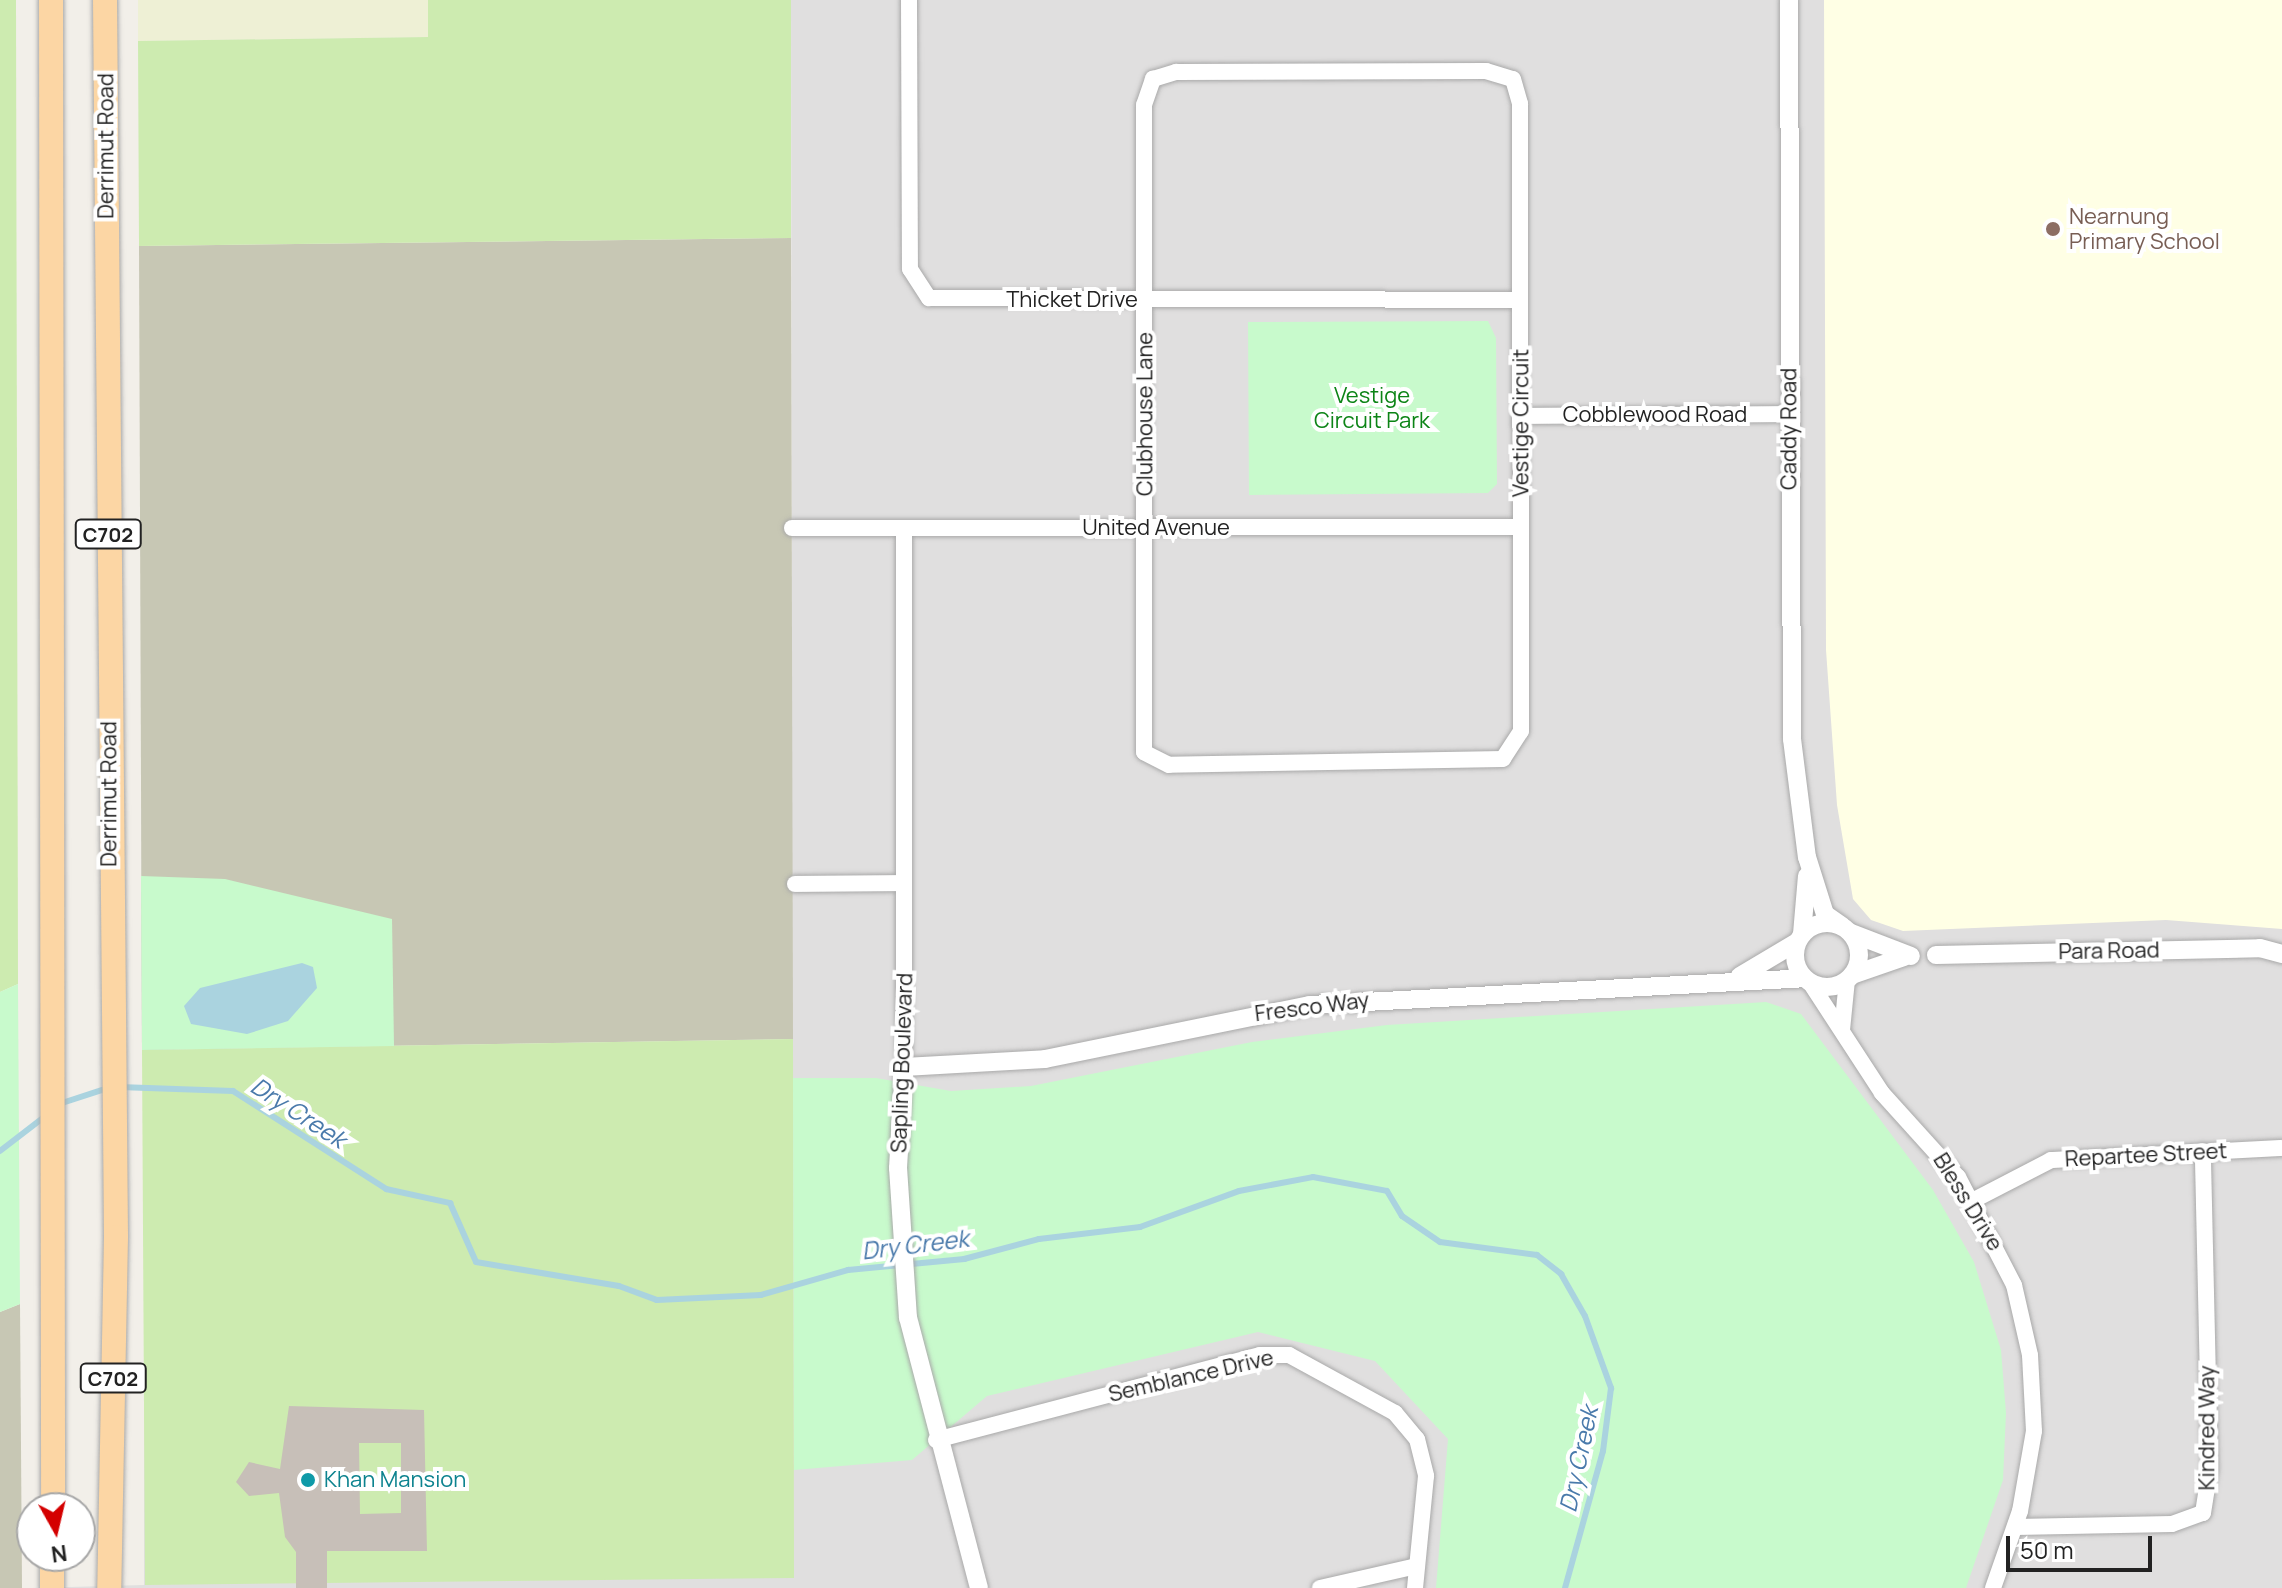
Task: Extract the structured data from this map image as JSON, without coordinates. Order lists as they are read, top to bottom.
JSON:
{
  "streets": {
    "main road": ["Derrimut Road", "C702"],
    "street": [
      "Thicket Drive",
      "Clubhouse Lane",
      "Cobblewood Road",
      "Vestige Circuit",
      "Caddy Road",
      "United Avenue",
      "Para Road",
      "Fresco Way",
      "Sapling Boulevard",
      "Repartee Street",
      "Bless Drive",
      "Semblance Drive",
      "Kindred Way"
    ]
  },
  "crossings": [
    ["Thicket Drive", "Clubhouse Lane"],
    ["Thicket Drive", "Vestige Circuit"],
    ["Clubhouse Lane", "Vestige Circuit"],
    ["Clubhouse Lane", "United Avenue"],
    ["Cobblewood Road", "Vestige Circuit"],
    ["Cobblewood Road", "Caddy Road"],
    ["Vestige Circuit", "United Avenue"],
    ["Caddy Road", "Fresco Way"],
    ["Caddy Road", "Bless Drive"],
    ["United Avenue", "Sapling Boulevard"],
    ["Fresco Way", "Sapling Boulevard"],
    ["Fresco Way", "Bless Drive"],
    ["Sapling Boulevard", "Semblance Drive"],
    ["Repartee Street", "Bless Drive"],
    ["Repartee Street", "Kindred Way"],
    ["Bless Drive", "Kindred Way"]
  ],
  "water": ["Dry Creek"],
  "parks": ["Vestige Circuit Park"],
  "places": ["Nearnung Primary School", "Khan Mansion"],
  "scale_bar": "50 m",
  "north": "bottom"
}
